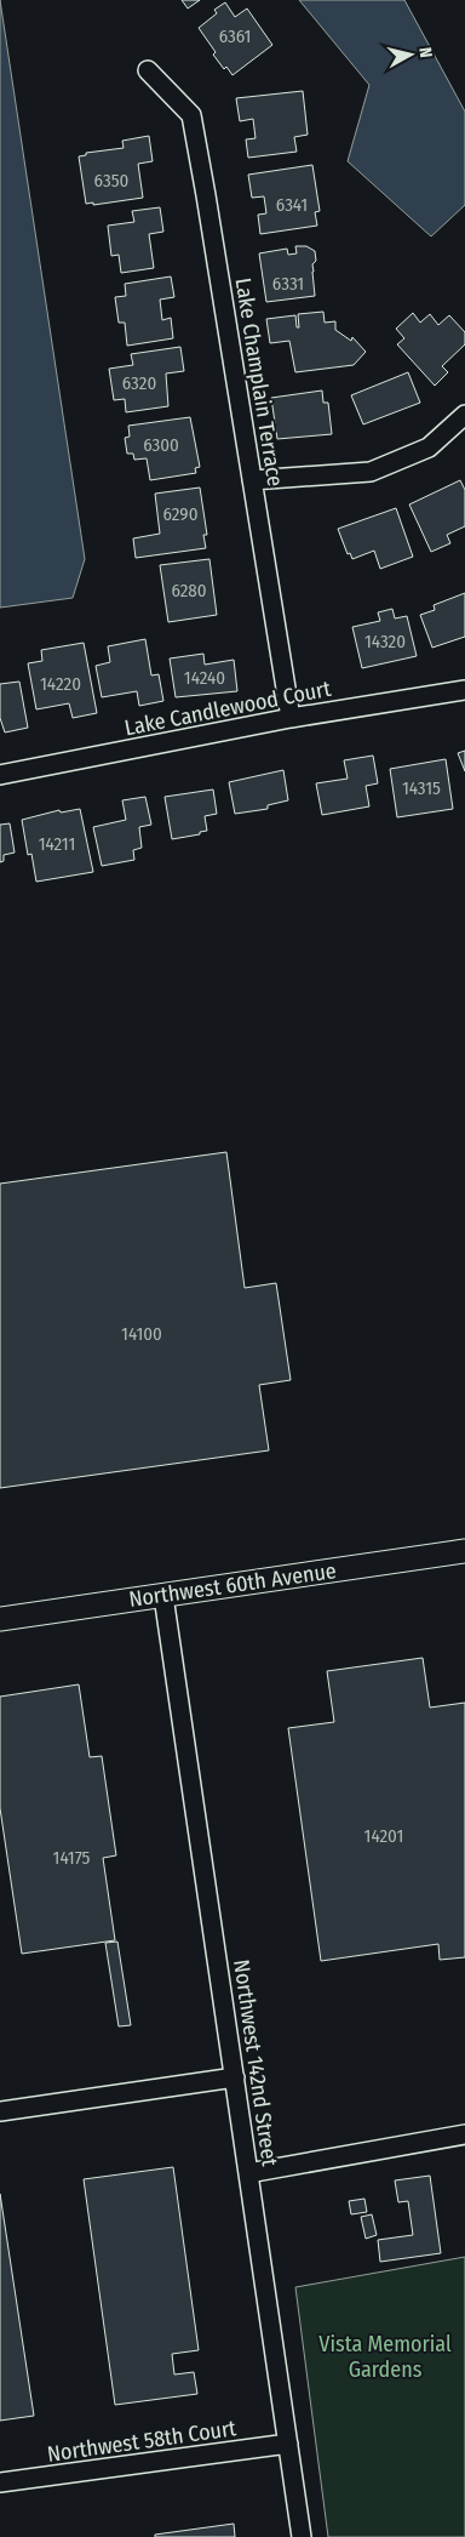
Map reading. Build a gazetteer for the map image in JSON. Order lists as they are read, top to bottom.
{
  "streets": {
    "street": [
      "Lake Champlain Terrace",
      "Lake Candlewood Court",
      "Northwest 60th Avenue",
      "Northwest 142nd Street",
      "Northwest 58th Court"
    ]
  },
  "crossings": [
    ["Lake Champlain Terrace", "Lake Candlewood Court"],
    ["Northwest 60th Avenue", "Northwest 142nd Street"],
    ["Northwest 142nd Street", "Northwest 58th Court"]
  ],
  "parks": ["Vista Memorial Gardens"],
  "house_numbers": [
    "6361",
    "6350",
    "6341",
    "6331",
    "6320",
    "6300",
    "6290",
    "6280",
    "14320",
    "14240",
    "14220",
    "14315",
    "14211",
    "14100",
    "14201",
    "14175"
  ],
  "north": "right"
}
